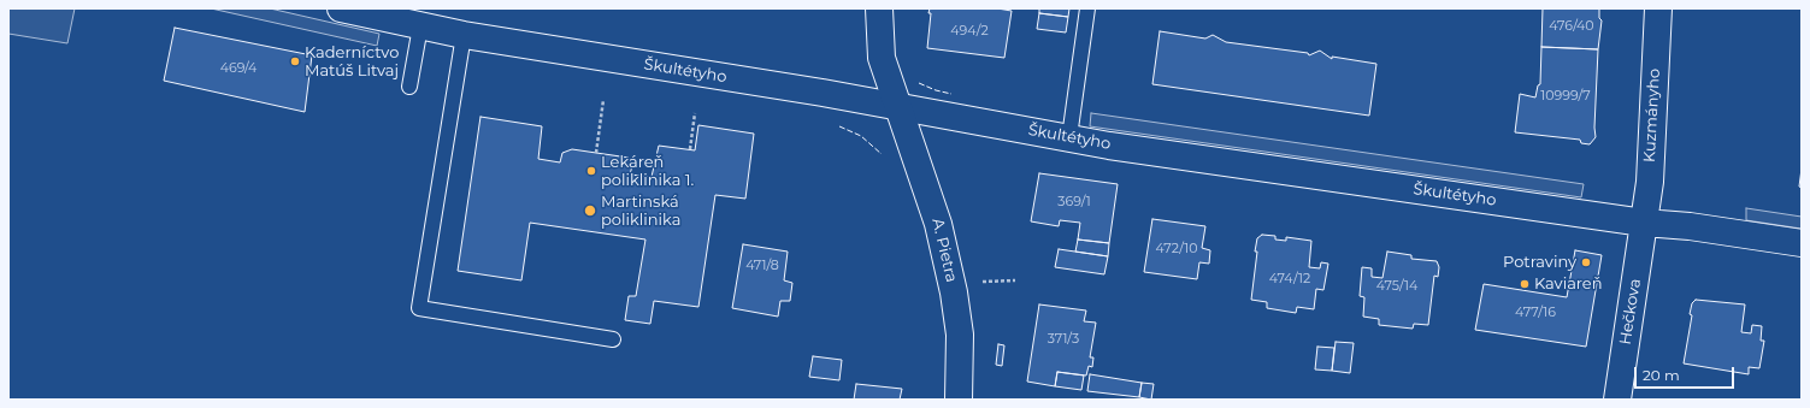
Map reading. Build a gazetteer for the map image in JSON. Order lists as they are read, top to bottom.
{
  "streets": {
    "street": [
      "Škultétyho",
      "Kuzmányho",
      "A. Pietra",
      "Hečkova"
    ]
  },
  "crossings": [
    ["Škultétyho", "Kuzmányho"],
    ["Škultétyho", "A. Pietra"],
    ["Škultétyho", "Hečkova"],
    ["Kuzmányho", "Hečkova"]
  ],
  "places": [
    "Kaderníctvo Matúš Litvaj",
    "Lekáreň poliklinika 1.",
    "Martinská poliklinika",
    "Potraviny",
    "Kaviareň"
  ],
  "house_numbers": [
    "476/40",
    "494/2",
    "469/4",
    "10999/7",
    "369/1",
    "472/10",
    "471/8",
    "474/12",
    "475/14",
    "477/16",
    "371/3"
  ],
  "scale_bar": "20 m"
}
